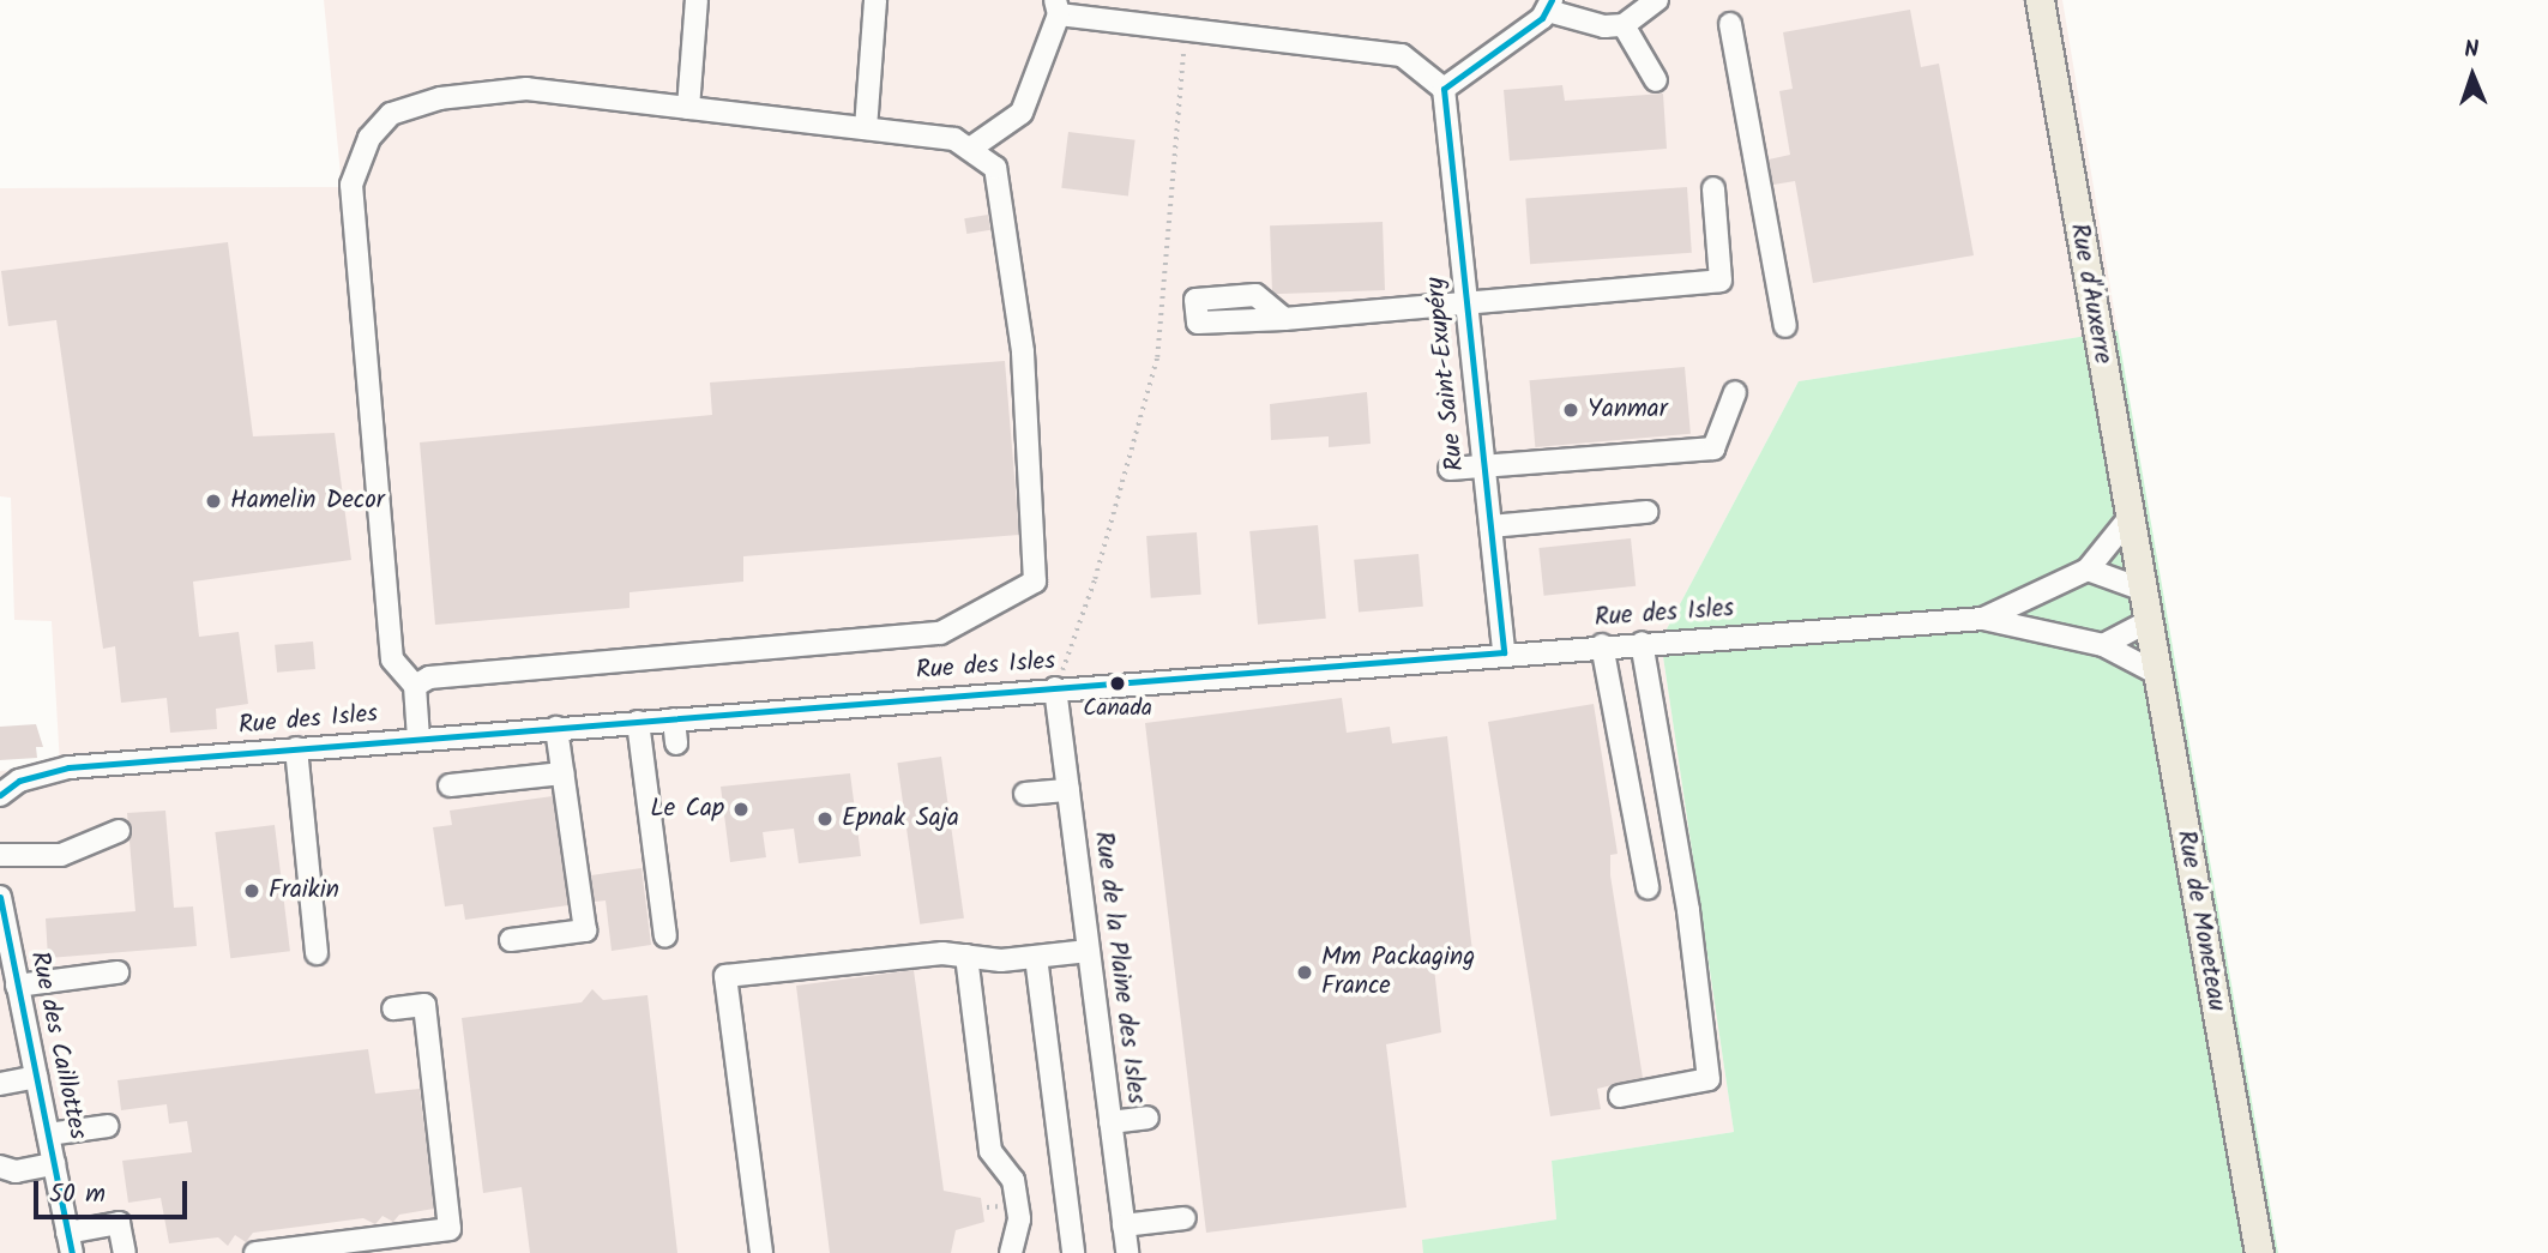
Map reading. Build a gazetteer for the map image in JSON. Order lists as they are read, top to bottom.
{
  "streets": {
    "main road": ["Rue d'Auxerre", "Rue de Moneteau"],
    "street": [
      "Rue Saint-Exupéry",
      "Rue des Isles",
      "Rue de la Plaine des Isles",
      "Rue des Caillottes"
    ]
  },
  "crossings": [
    ["Rue d'Auxerre", "Rue des Isles"],
    ["Rue d'Auxerre", "Rue de Moneteau"],
    ["Rue Saint-Exupéry", "Rue des Isles"],
    ["Rue des Isles", "Rue de Moneteau"],
    ["Rue des Isles", "Rue de la Plaine des Isles"]
  ],
  "places": [
    "Yanmar",
    "Hamelin Decor",
    "Canada",
    "Le Cap",
    "Epnak Saja",
    "Fraikin",
    "Mm Packaging France"
  ],
  "scale_bar": "50 m",
  "north": "top"
}
